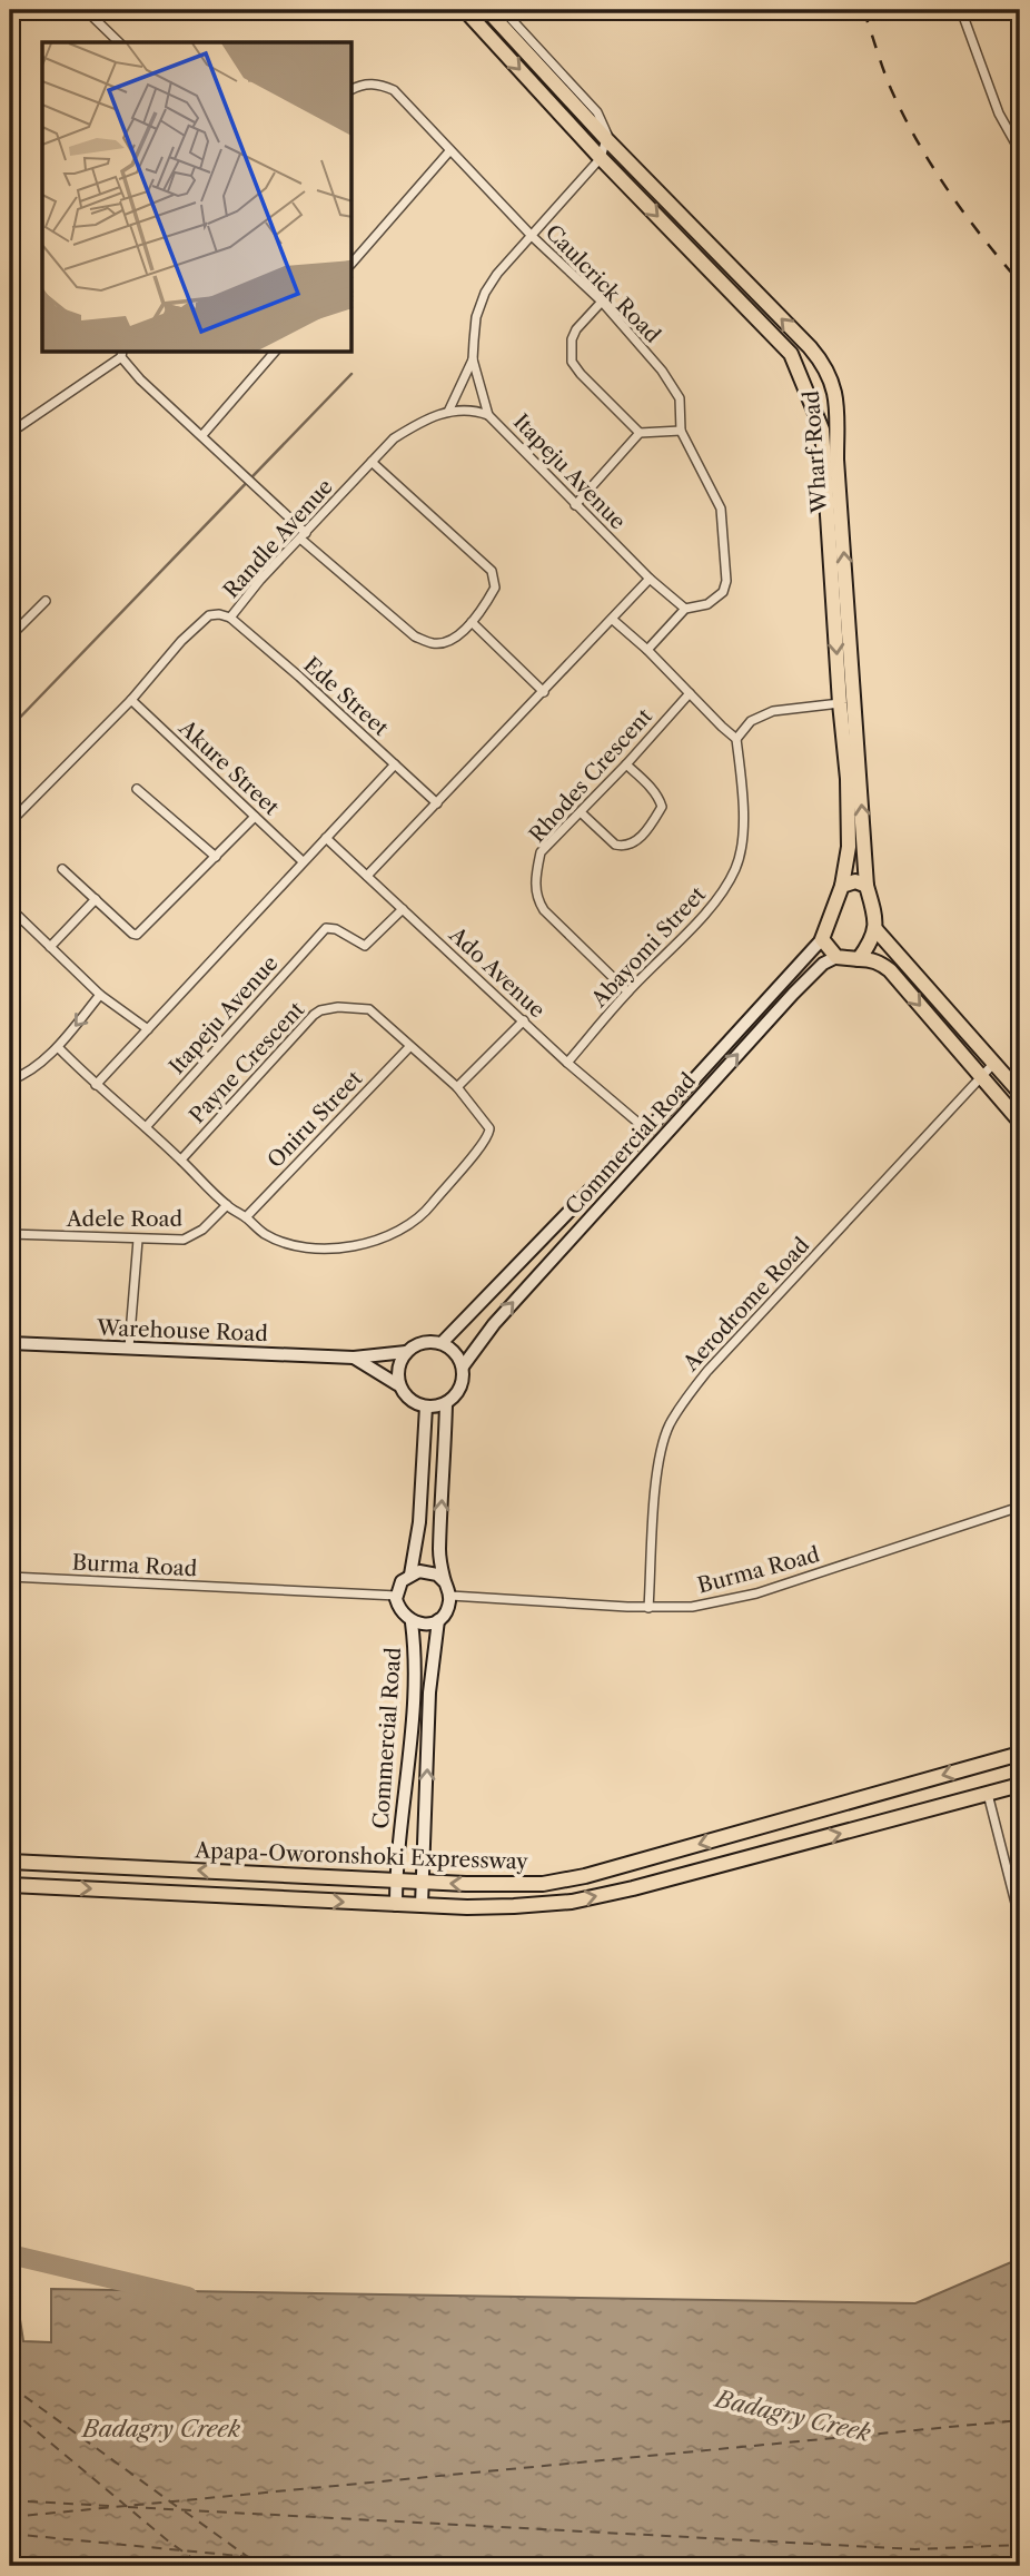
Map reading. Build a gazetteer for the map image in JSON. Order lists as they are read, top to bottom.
{
  "streets": {
    "main road": [
      "Wharf Road",
      "Commercial Road",
      "Warehouse Road",
      "Apapa-Oworonshoki Expressway"
    ],
    "street": [
      "Caulcrick Road",
      "Itapeju Avenue",
      "Randle Avenue",
      "Ede Street",
      "Akure Street",
      "Rhodes Crescent",
      "Abayomi Street",
      "Ado Avenue",
      "Payne Crescent",
      "Oniru Street",
      "Adele Road",
      "Aerodrome Road",
      "Burma Road"
    ]
  },
  "crossings": [
    ["Caulcrick Road", "Itapeju Avenue"],
    ["Wharf Road", "Itapeju Avenue"],
    ["Wharf Road", "Commercial Road"],
    ["Itapeju Avenue", "Ado Avenue"],
    ["Randle Avenue", "Ede Street"],
    ["Randle Avenue", "Akure Street"],
    ["Rhodes Crescent", "Abayomi Street"],
    ["Abayomi Street", "Ado Avenue"],
    ["Ado Avenue", "Commercial Road"],
    ["Payne Crescent", "Oniru Street"],
    ["Commercial Road", "Warehouse Road"],
    ["Commercial Road", "Burma Road"],
    ["Commercial Road", "Apapa-Oworonshoki Expressway"],
    ["Aerodrome Road", "Burma Road"]
  ],
  "water": ["Badagry Creek"]
}
